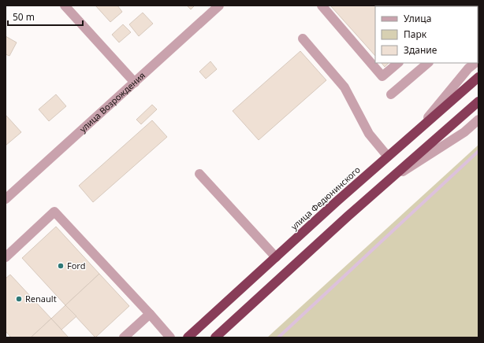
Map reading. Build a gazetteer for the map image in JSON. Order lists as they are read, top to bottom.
{
  "streets": {
    "highway": ["улица Федюнинского"],
    "street": ["улица Возрождения"]
  },
  "places": ["Ford", "Renault"],
  "legend": ["Улица", "Парк", "Здание"],
  "scale_bar": "50 m"
}
